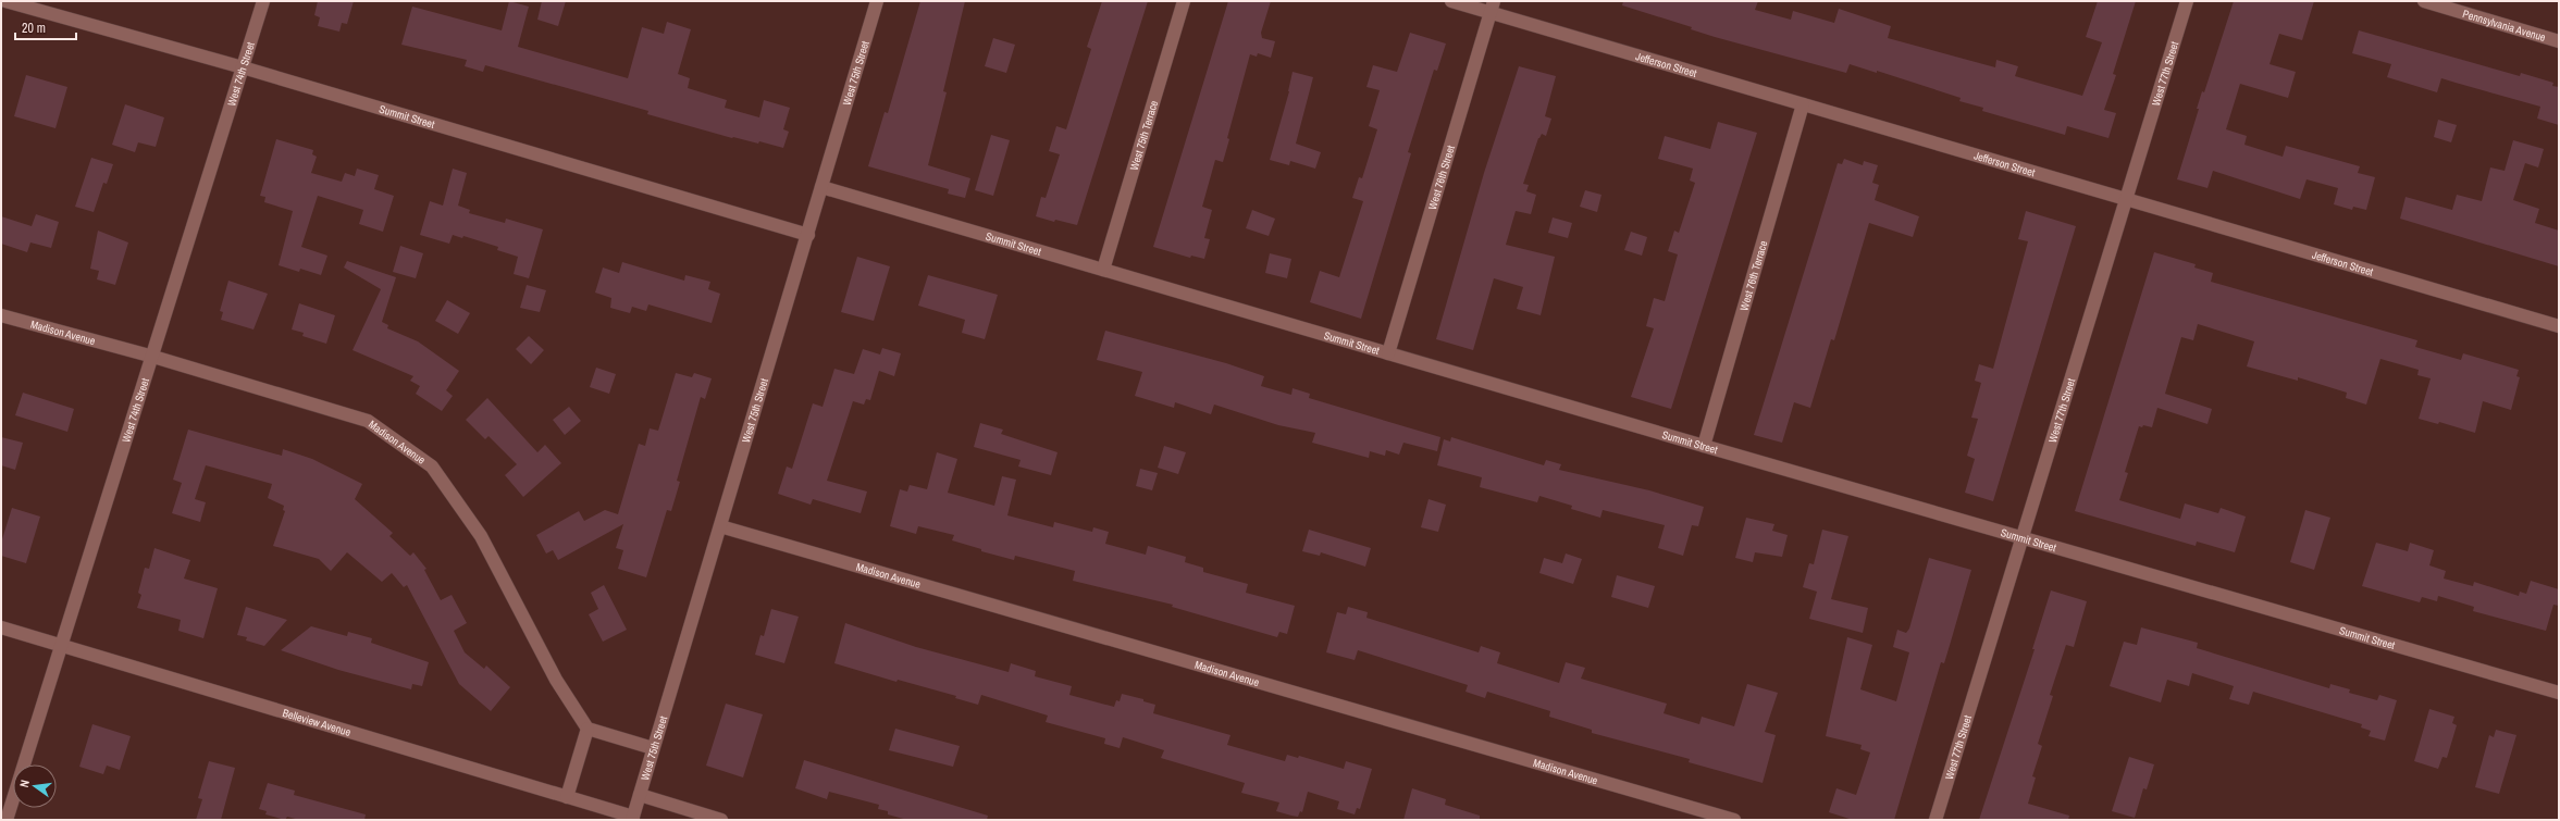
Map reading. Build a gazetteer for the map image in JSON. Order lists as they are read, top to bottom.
{
  "streets": {
    "street": [
      "Pennsylvania Avenue",
      "Jefferson Street",
      "West 75th Street",
      "West 74th Street",
      "West 77th Street",
      "Summit Street",
      "West 75th Terrace",
      "West 76th Street",
      "West 76th Terrace",
      "Madison Avenue",
      "Belleview Avenue"
    ]
  },
  "crossings": [
    ["Jefferson Street", "West 77th Street"],
    ["Jefferson Street", "West 76th Street"],
    ["Jefferson Street", "West 76th Terrace"],
    ["West 75th Street", "Summit Street"],
    ["West 75th Street", "Madison Avenue"],
    ["West 75th Street", "Belleview Avenue"],
    ["West 74th Street", "Summit Street"],
    ["West 74th Street", "Madison Avenue"],
    ["West 74th Street", "Belleview Avenue"],
    ["West 77th Street", "Summit Street"],
    ["Summit Street", "West 75th Terrace"],
    ["Summit Street", "West 76th Street"],
    ["Summit Street", "West 76th Terrace"]
  ],
  "scale_bar": "20 m",
  "north": "left"
}
